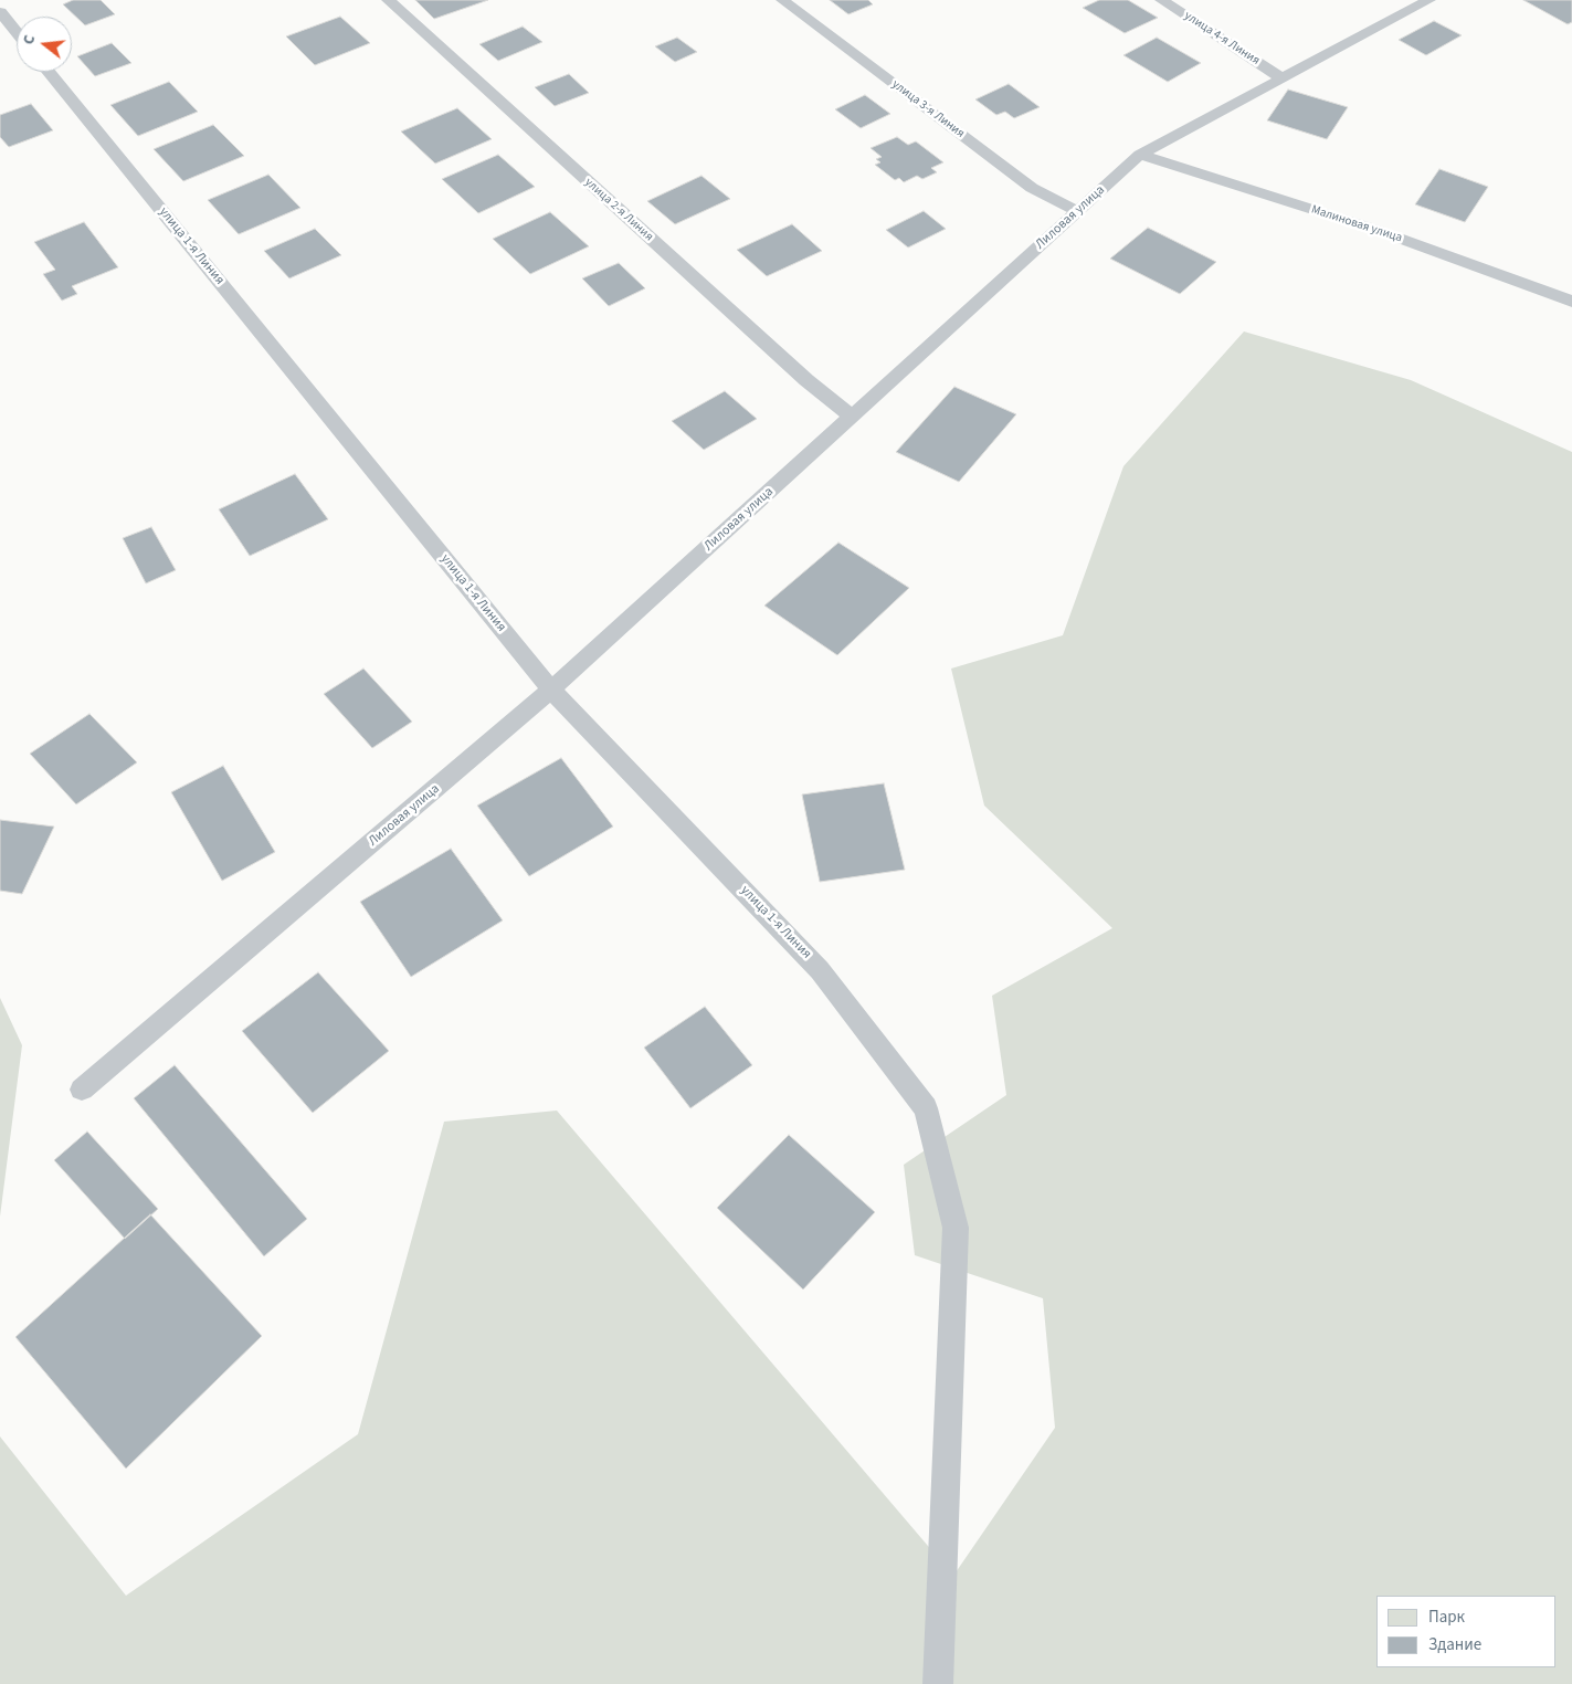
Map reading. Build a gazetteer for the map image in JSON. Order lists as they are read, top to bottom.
{
  "streets": {
    "lane": [
      "улица 4-я Линия",
      "улица 3-я Линия",
      "улица 2-я Линия",
      "Лиловая улица",
      "Малиновая улица",
      "улица 1-я Линия"
    ]
  },
  "crossings": [
    ["улица 4-я Линия", "Лиловая улица"],
    ["улица 3-я Линия", "Лиловая улица"],
    ["улица 2-я Линия", "Лиловая улица"],
    ["Лиловая улица", "Малиновая улица"],
    ["Лиловая улица", "улица 1-я Линия"]
  ],
  "legend": ["Парк", "Здание"],
  "north": "left"
}
